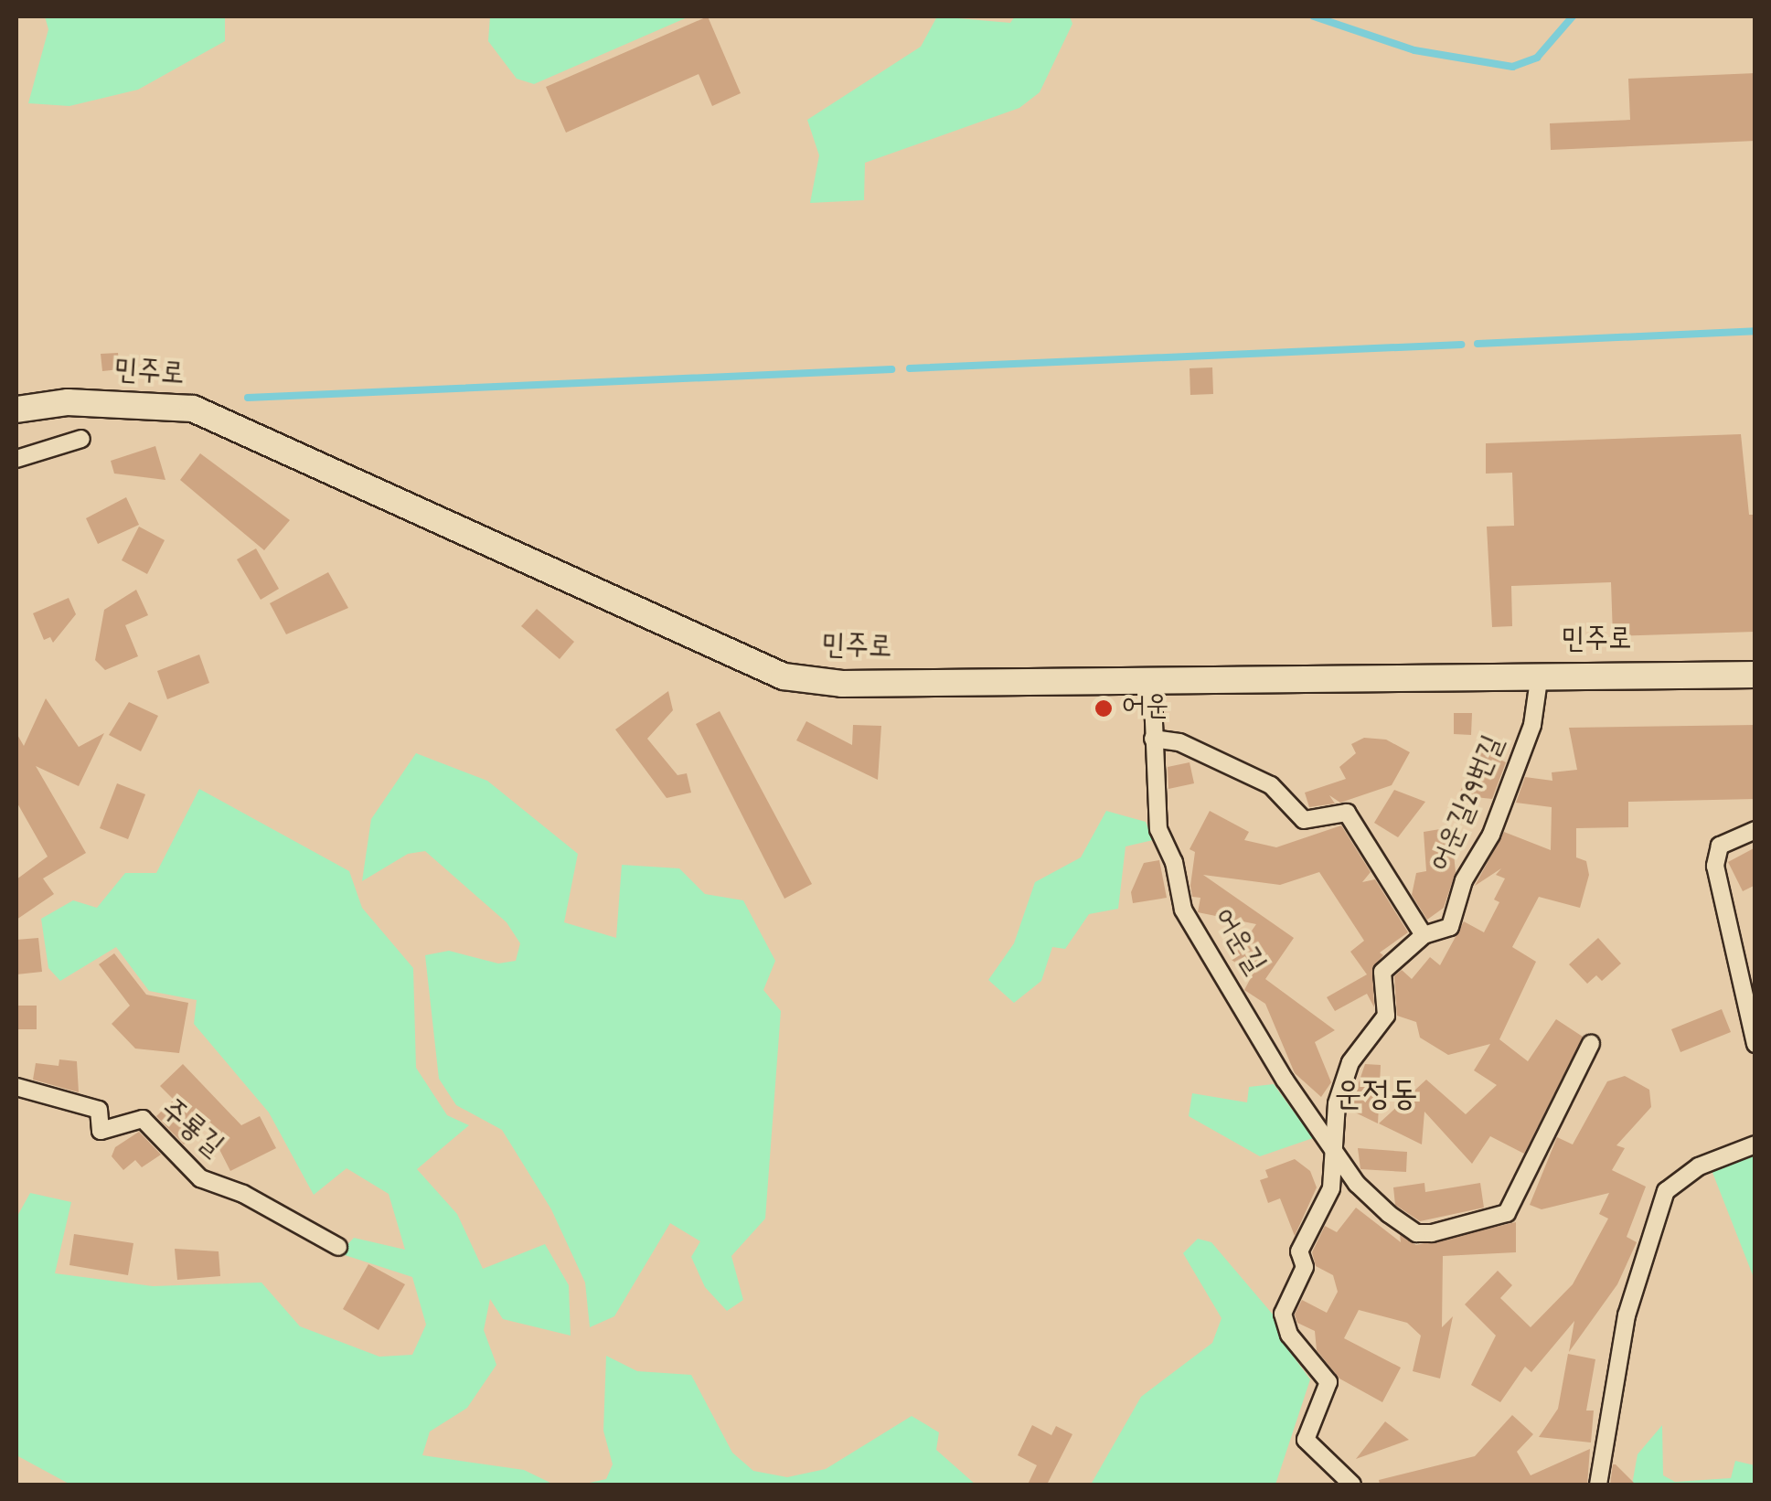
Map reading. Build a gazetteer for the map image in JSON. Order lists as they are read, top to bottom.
{
  "streets": {
    "main road": ["민주로"],
    "street": ["어운길29번길", "어운길", "주룡길"]
  },
  "crossings": [
    ["민주로", "어운길29번길"],
    ["민주로", "어운길"],
    ["어운길29번길", "어운길"]
  ],
  "districts": ["운정동"],
  "places": ["어운"]
}
